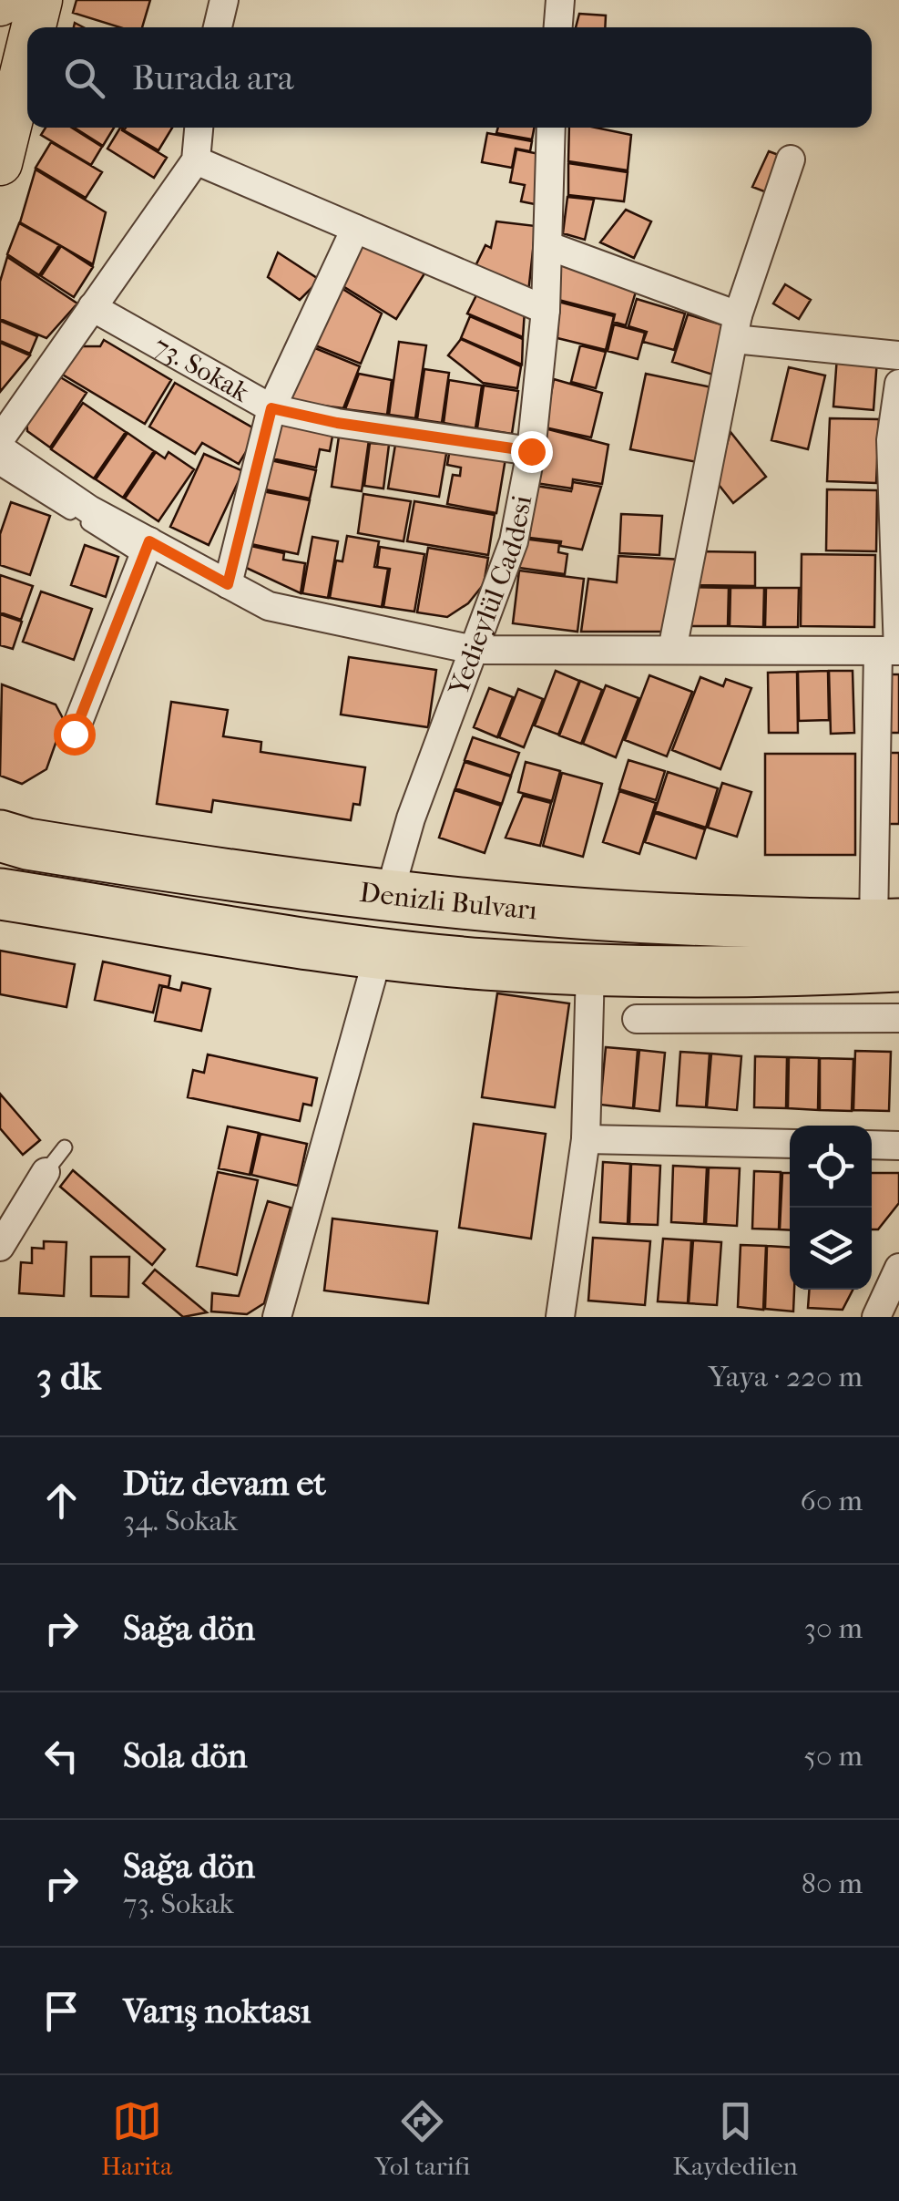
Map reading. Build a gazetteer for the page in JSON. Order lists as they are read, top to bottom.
{
  "streets": {
    "highway": ["Denizli Bulvarı"],
    "street": ["73. Sokak", "Yedieylül Caddesi"]
  },
  "crossings": [
    ["73. Sokak", "Yedieylül Caddesi"],
    ["Yedieylül Caddesi", "Denizli Bulvarı"]
  ],
  "page": {
    "search": "Burada ara",
    "heading": ["3 dk", "Yaya · 220 m"],
    "list": [
      ["Düz devam et", "34. Sokak", "60 m"],
      ["Sağa dön", "30 m"],
      ["Sola dön", "50 m"],
      ["Sağa dön", "73. Sokak", "80 m"],
      "Varış noktası"
    ],
    "nav": ["Harita", "Yol tarifi", "Kaydedilen"]
  }
}
